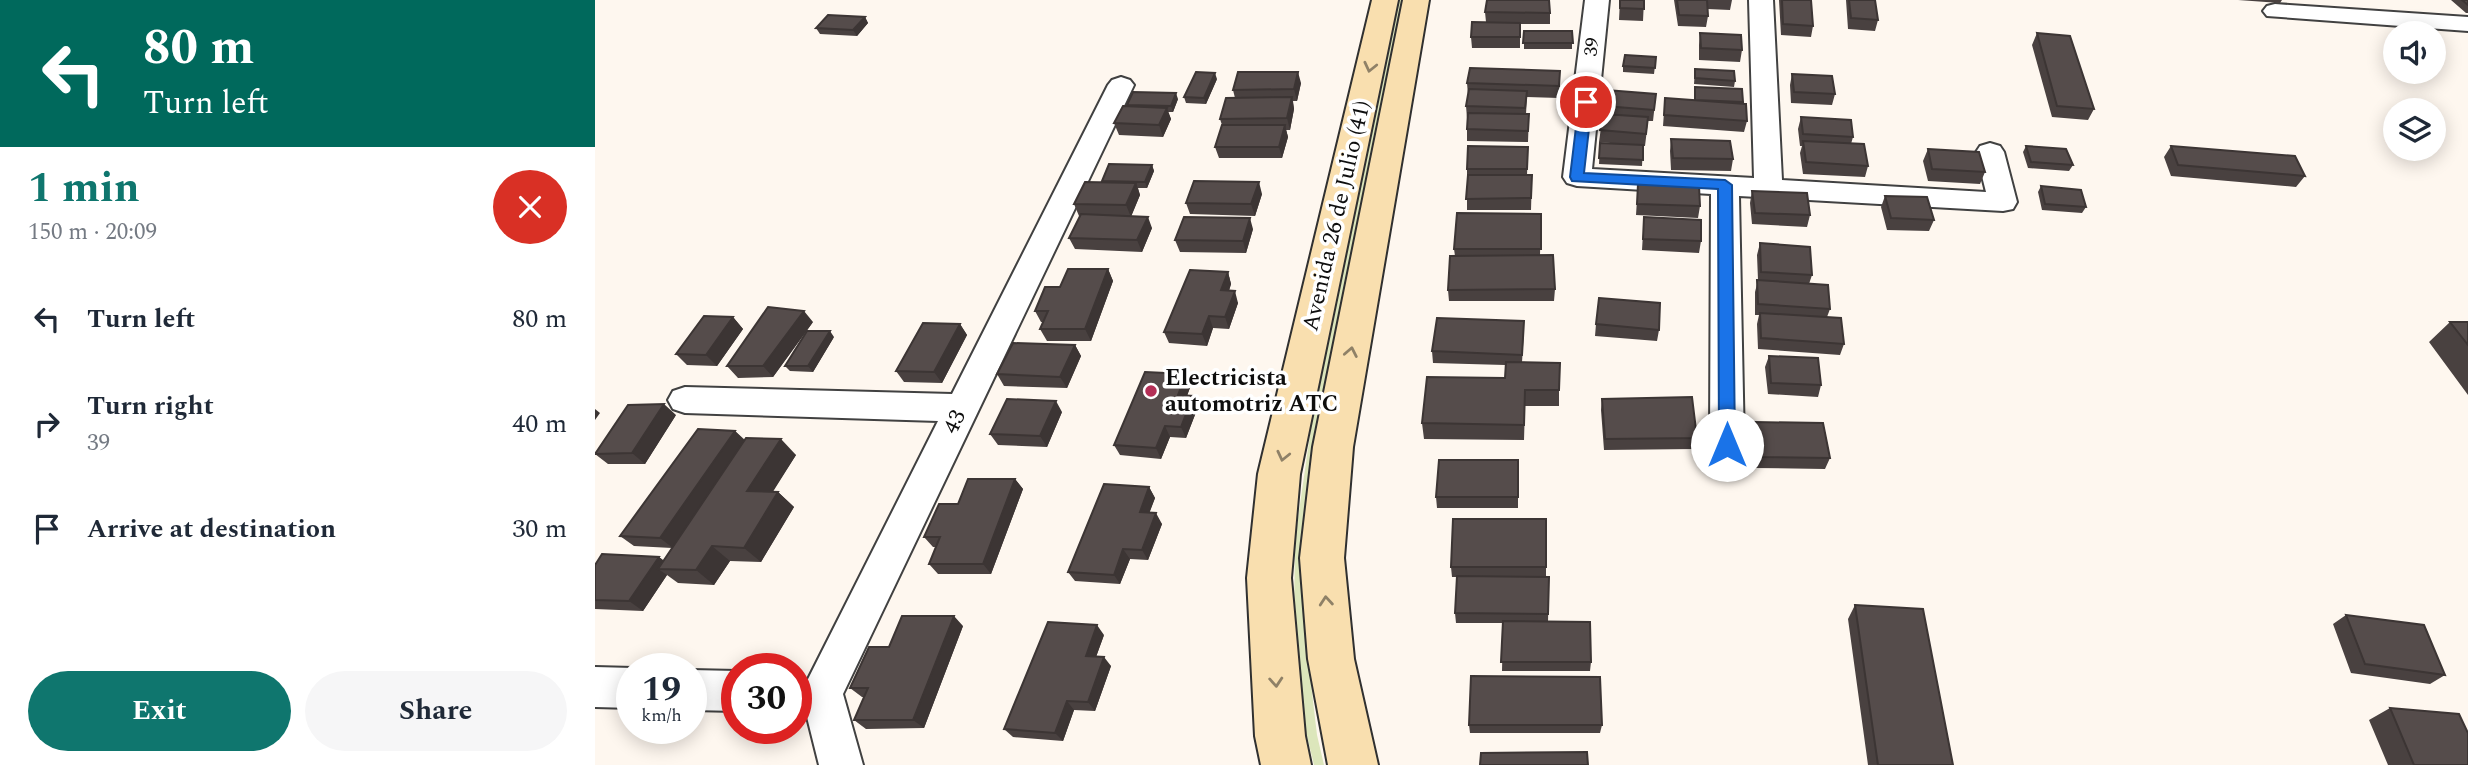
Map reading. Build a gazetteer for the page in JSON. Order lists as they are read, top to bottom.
{
  "streets": {
    "main road": ["Avenida 26 de Julio (41)"],
    "street": ["39", "43"]
  },
  "places": ["Electricista automotriz ATC"],
  "page": {
    "turn": ["80 m", "Turn left"],
    "heading": ["1 min", "150 m · 20:09"],
    "list": [
      {
        "name": "Turn left",
        "value": "80 m"
      },
      {
        "name": "Turn right",
        "note": "39",
        "value": "40 m"
      },
      {
        "name": "Arrive at destination",
        "value": "30 m"
      }
    ],
    "speed": "19 km/h",
    "limit": "30",
    "buttons": ["Exit", "Share"]
  }
}
